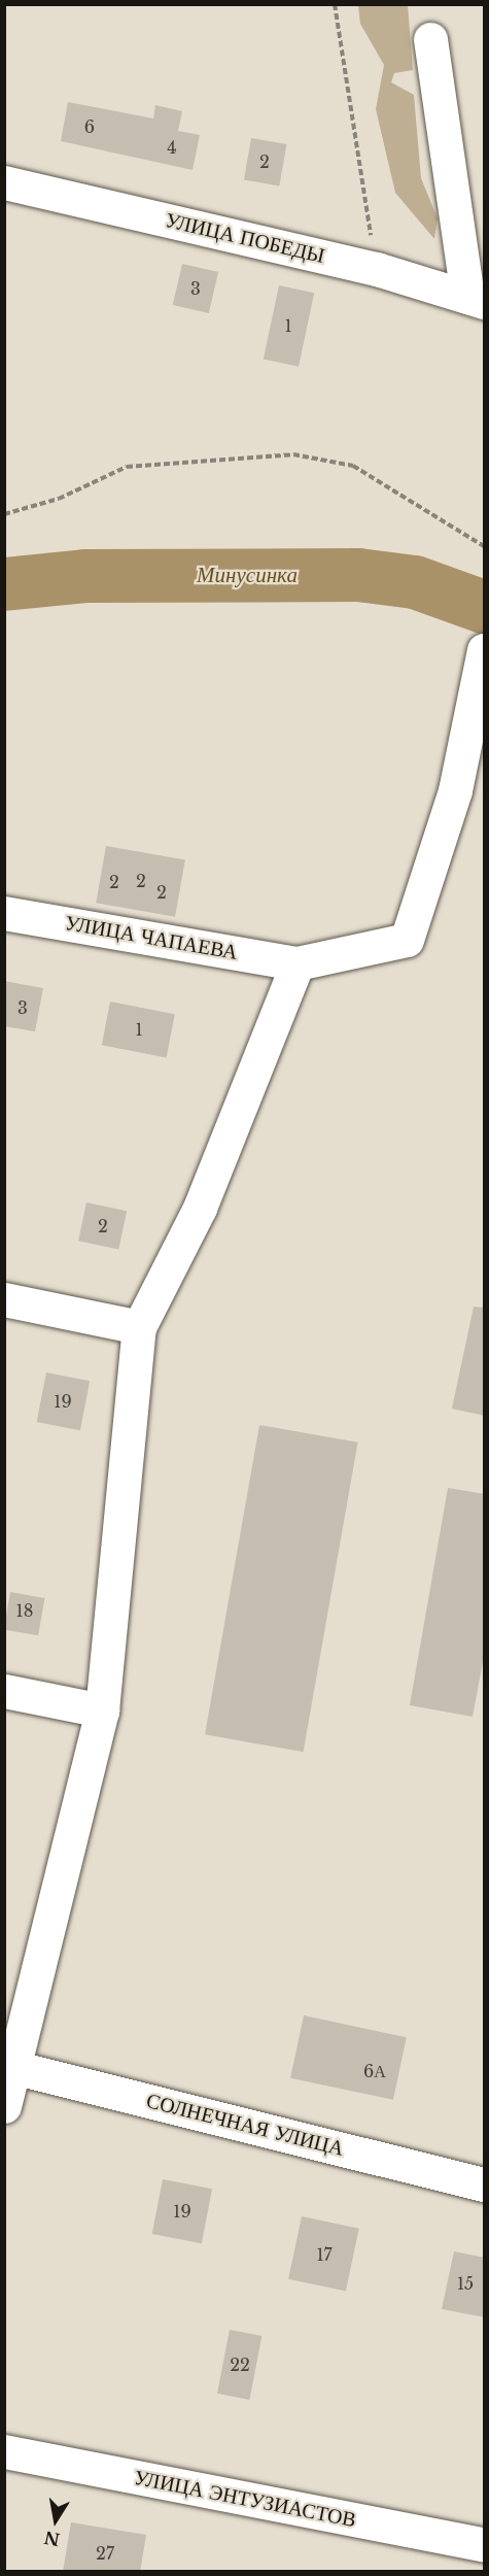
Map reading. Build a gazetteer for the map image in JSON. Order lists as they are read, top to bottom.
{
  "streets": {
    "street": [
      "УЛИЦА ПОБЕДЫ",
      "УЛИЦА ЧАПАЕВА",
      "СОЛНЕЧНАЯ УЛИЦА",
      "УЛИЦА ЭНТУЗИАСТОВ"
    ]
  },
  "water": ["Минусинка"],
  "house_numbers": [
    "6",
    "4",
    "2",
    "3",
    "1",
    "2",
    "2",
    "2",
    "3",
    "1",
    "2",
    "19",
    "18",
    "6А",
    "19",
    "17",
    "15",
    "22",
    "27"
  ],
  "north": "bottom"
}
